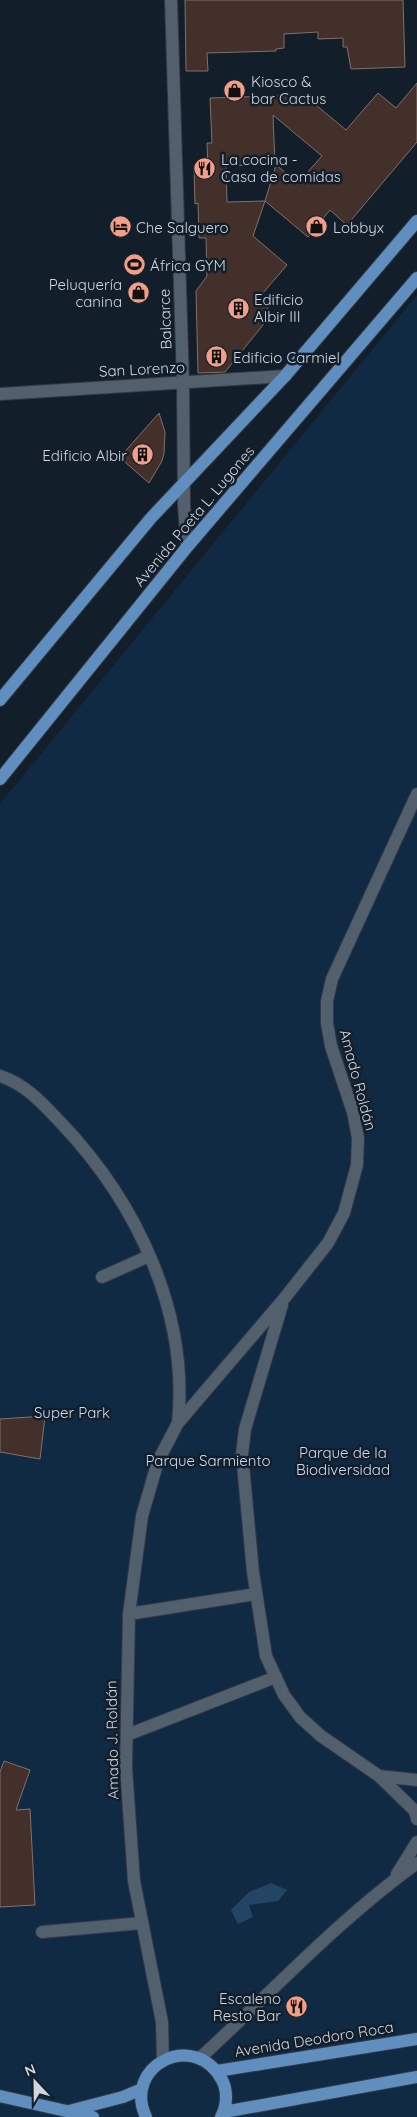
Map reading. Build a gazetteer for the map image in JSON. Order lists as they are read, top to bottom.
{
  "streets": {
    "main road": ["Avenida Poeta L. Lugones", "Avenida Deodoro Roca"],
    "street": [
      "Balcarce",
      "San Lorenzo",
      "Amado Roldán",
      "Amado J. Roldán"
    ]
  },
  "crossings": [
    ["Balcarce", "San Lorenzo"],
    ["Balcarce", "Avenida Poeta L. Lugones"],
    ["San Lorenzo", "Avenida Poeta L. Lugones"],
    ["Amado Roldán", "Amado J. Roldán"]
  ],
  "parks": ["Super Park", "Parque de la Biodiversidad", "Parque Sarmiento"],
  "places": {
    "shop": ["Kiosco & bar Cactus", "Lobbyx", "Peluquería canina"],
    "restaurant": ["La cocina - Casa de comidas", "Escaleno Resto Bar"],
    "hotel": ["Che Salguero"],
    "sports": ["África GYM"],
    "building": ["Edificio Albir III", "Edificio Carmiel", "Edificio Albir"]
  },
  "north": "top"
}
